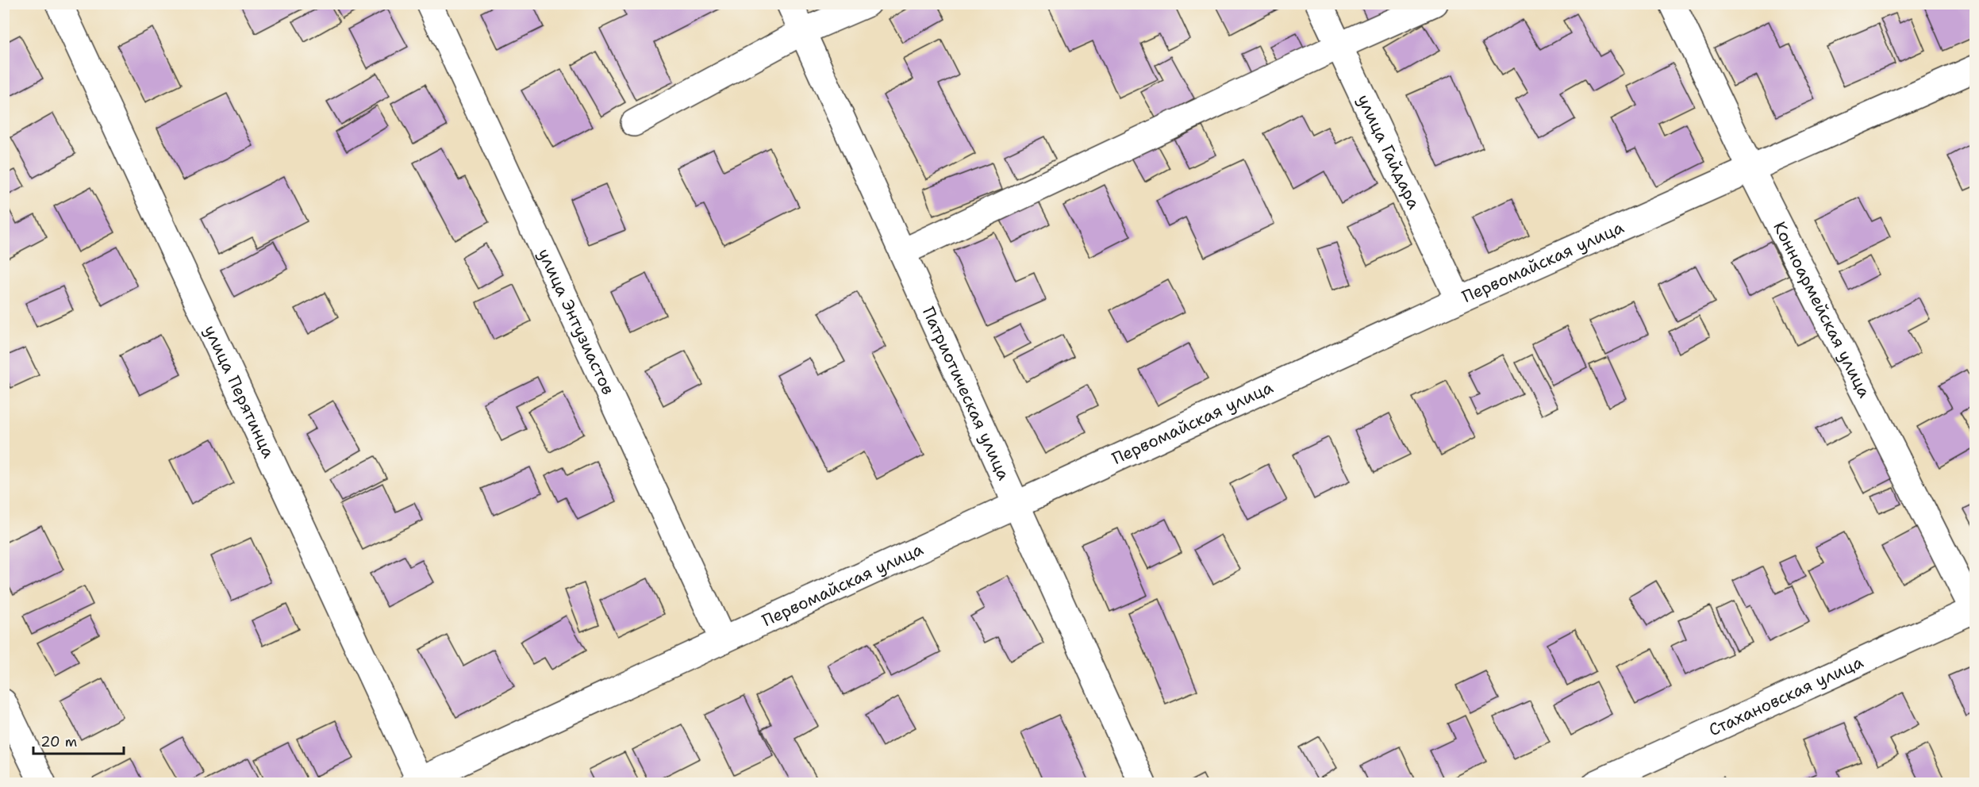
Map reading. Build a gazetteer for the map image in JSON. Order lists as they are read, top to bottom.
{
  "streets": {
    "street": [
      "улица Гайдара",
      "Первомайская улица",
      "Конноармейская улица",
      "улица Энтузиастов",
      "улица Перятинца",
      "Патриотическая улица",
      "Стахановская улица"
    ]
  },
  "crossings": [
    ["улица Гайдара", "Первомайская улица"],
    ["Первомайская улица", "Конноармейская улица"],
    ["Первомайская улица", "улица Энтузиастов"],
    ["Первомайская улица", "улица Перятинца"],
    ["Первомайская улица", "Патриотическая улица"],
    ["Конноармейская улица", "Стахановская улица"]
  ],
  "scale_bar": "20 m"
}
